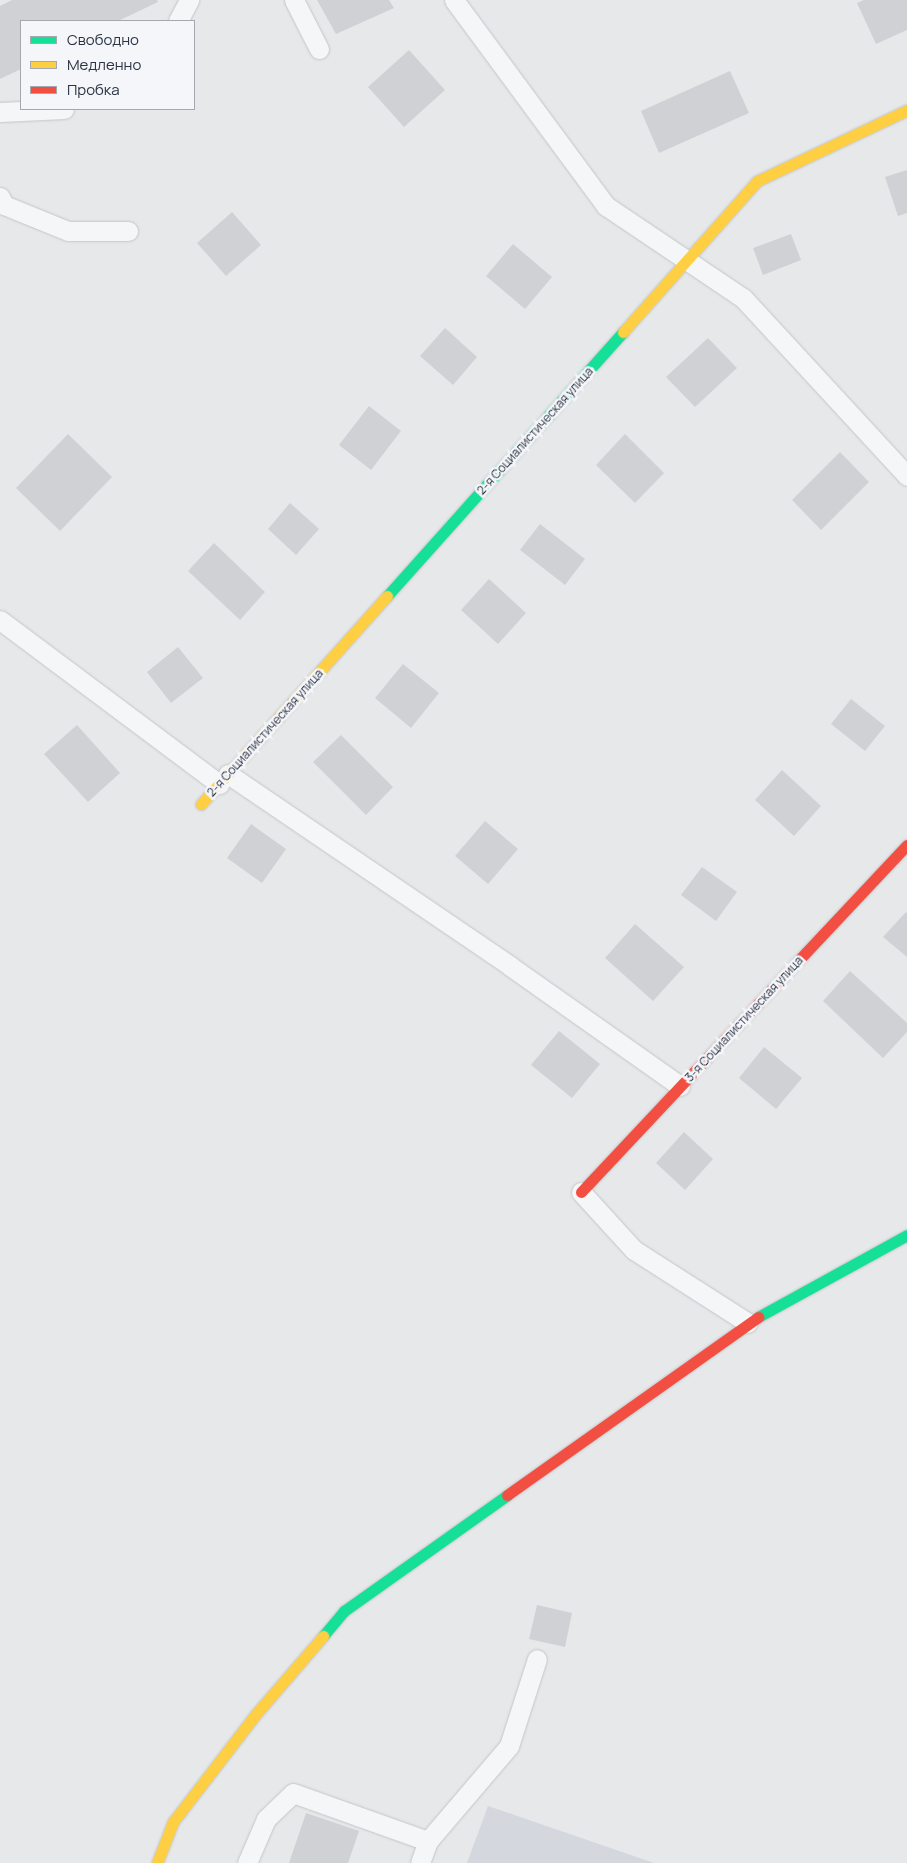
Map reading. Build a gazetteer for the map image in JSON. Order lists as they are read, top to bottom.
{
  "streets": {
    "street": ["2-я Социалистическая улица", "3-я Социалистическая улица"]
  },
  "legend": ["Свободно", "Медленно", "Пробка"]
}
